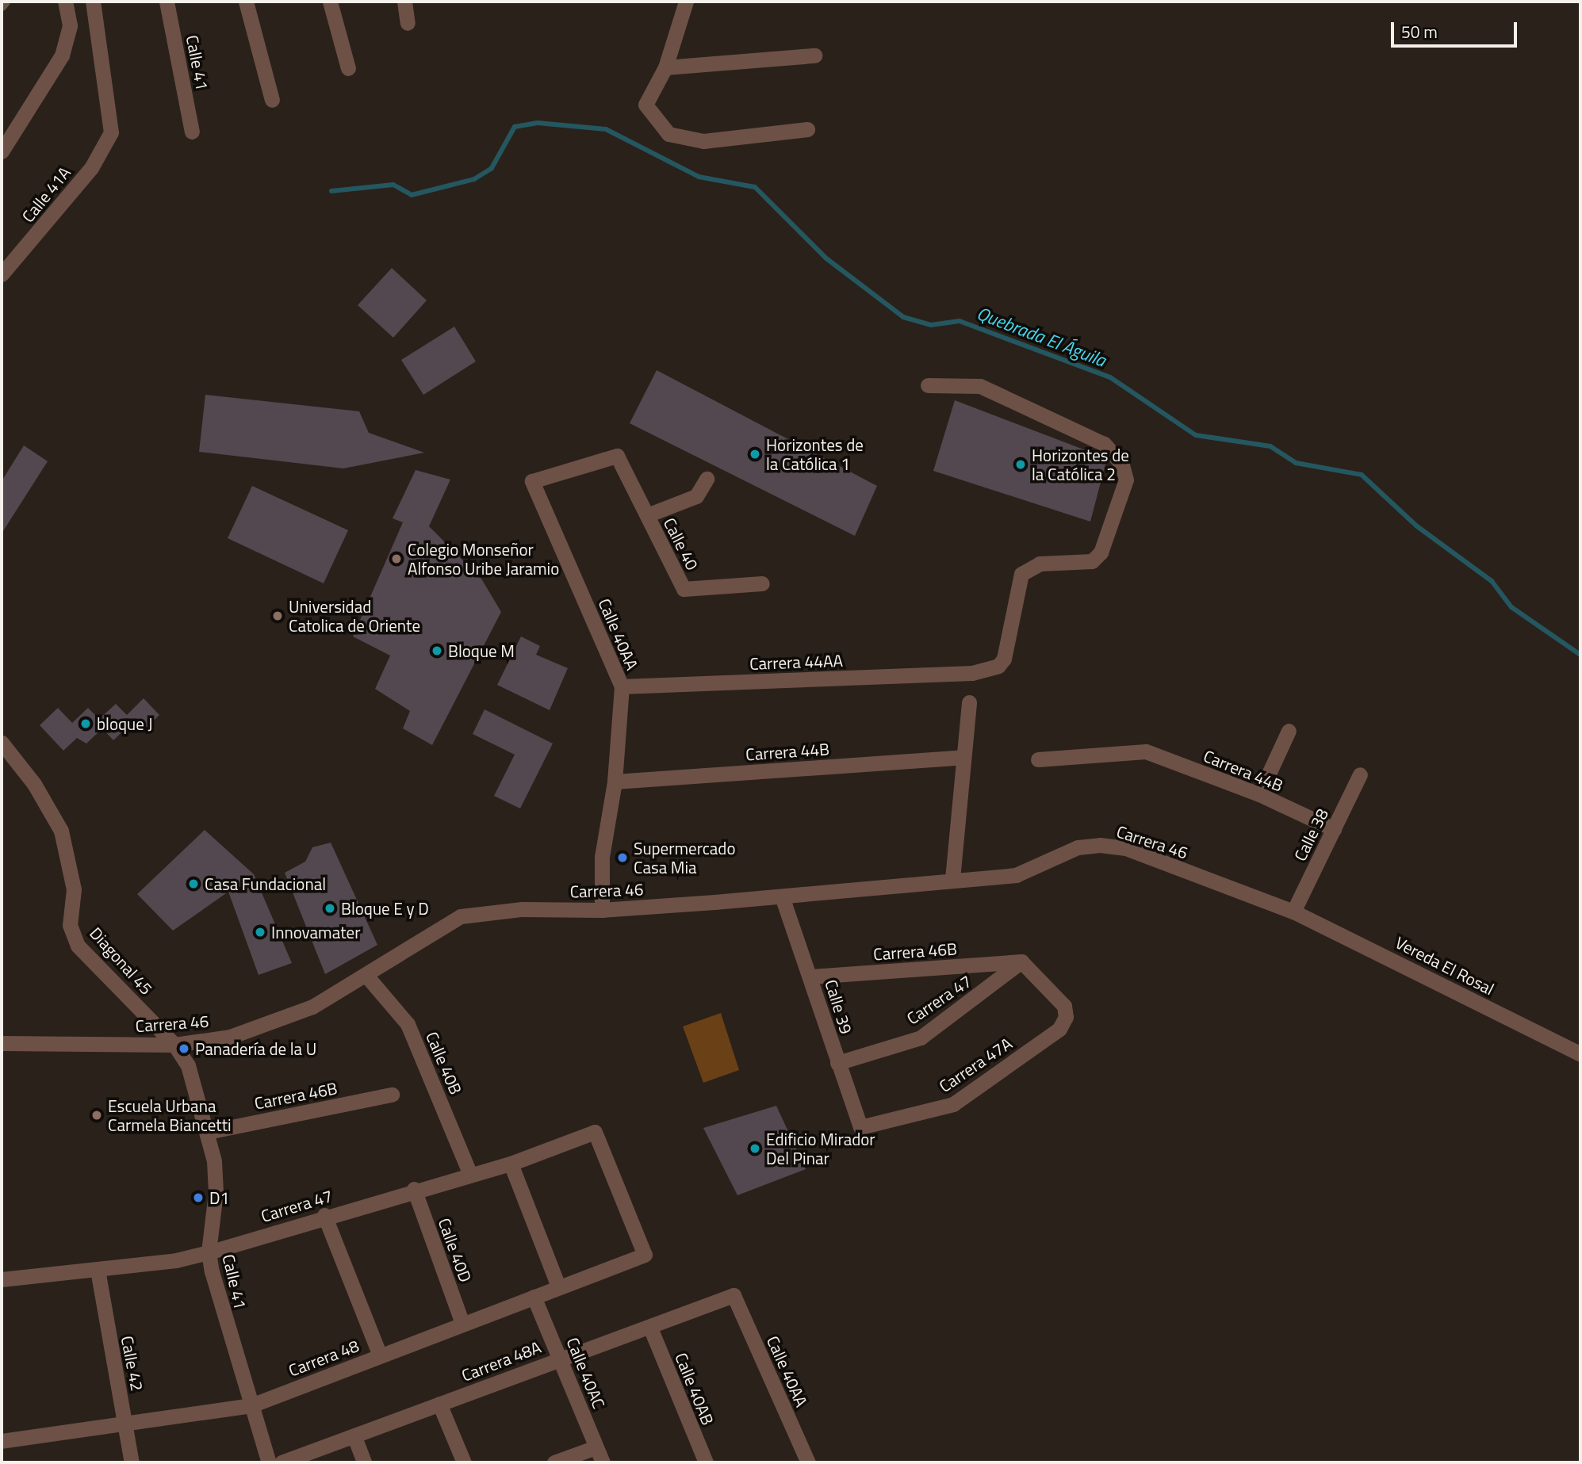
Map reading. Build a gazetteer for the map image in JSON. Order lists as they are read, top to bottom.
{
  "streets": {
    "street": [
      "Calle 41",
      "Calle 41A",
      "Calle 40",
      "Calle 40AA",
      "Carrera 44AA",
      "Carrera 44B",
      "Calle 38",
      "Carrera 46",
      "Carrera 46B",
      "Diagonal 45",
      "Vereda El Rosal",
      "Carrera 47",
      "Calle 39",
      "Calle 40B",
      "Carrera 47A",
      "Calle 40D",
      "Carrera 48",
      "Carrera 48A",
      "Calle 42",
      "Calle 40AC",
      "Calle 40AB"
    ]
  },
  "crossings": [
    ["Calle 41", "Carrera 46"],
    ["Calle 41", "Carrera 46B"],
    ["Calle 41", "Diagonal 45"],
    ["Calle 41", "Carrera 47"],
    ["Calle 41", "Carrera 48"],
    ["Calle 40", "Calle 40AA"],
    ["Calle 40AA", "Carrera 44AA"],
    ["Calle 40AA", "Carrera 44B"],
    ["Calle 40AA", "Carrera 46"],
    ["Calle 40AA", "Carrera 48A"],
    ["Carrera 44B", "Calle 38"],
    ["Calle 38", "Carrera 46"],
    ["Calle 38", "Vereda El Rosal"],
    ["Carrera 46", "Diagonal 45"],
    ["Carrera 46", "Vereda El Rosal"],
    ["Carrera 46", "Calle 39"],
    ["Carrera 46", "Calle 40B"],
    ["Carrera 46B", "Carrera 47"],
    ["Carrera 46B", "Calle 39"],
    ["Carrera 46B", "Carrera 47A"],
    ["Carrera 47", "Calle 39"],
    ["Carrera 47", "Calle 40B"],
    ["Carrera 47", "Carrera 47A"],
    ["Carrera 47", "Calle 40D"],
    ["Carrera 47", "Carrera 48"],
    ["Carrera 47", "Calle 42"],
    ["Calle 39", "Carrera 47A"],
    ["Calle 40D", "Carrera 48"],
    ["Carrera 48", "Calle 42"],
    ["Carrera 48", "Calle 40AC"],
    ["Carrera 48A", "Calle 40AC"],
    ["Carrera 48A", "Calle 40AB"]
  ],
  "water": ["Quebrada El Águila"],
  "places": [
    "Horizontes de la Católica 1",
    "Horizontes de la Católica 2",
    "Colegio Monseñor Alfonso Uribe Jaramio",
    "Universidad Catolica de Oriente",
    "Bloque M",
    "bloque J",
    "Supermercado Casa Mia",
    "Casa Fundacional",
    "Bloque E y D",
    "Innovamater",
    "Panadería de la U",
    "Escuela Urbana Carmela Biancetti",
    "Edificio Mirador Del Pinar",
    "D1"
  ],
  "scale_bar": "50 m"
}
